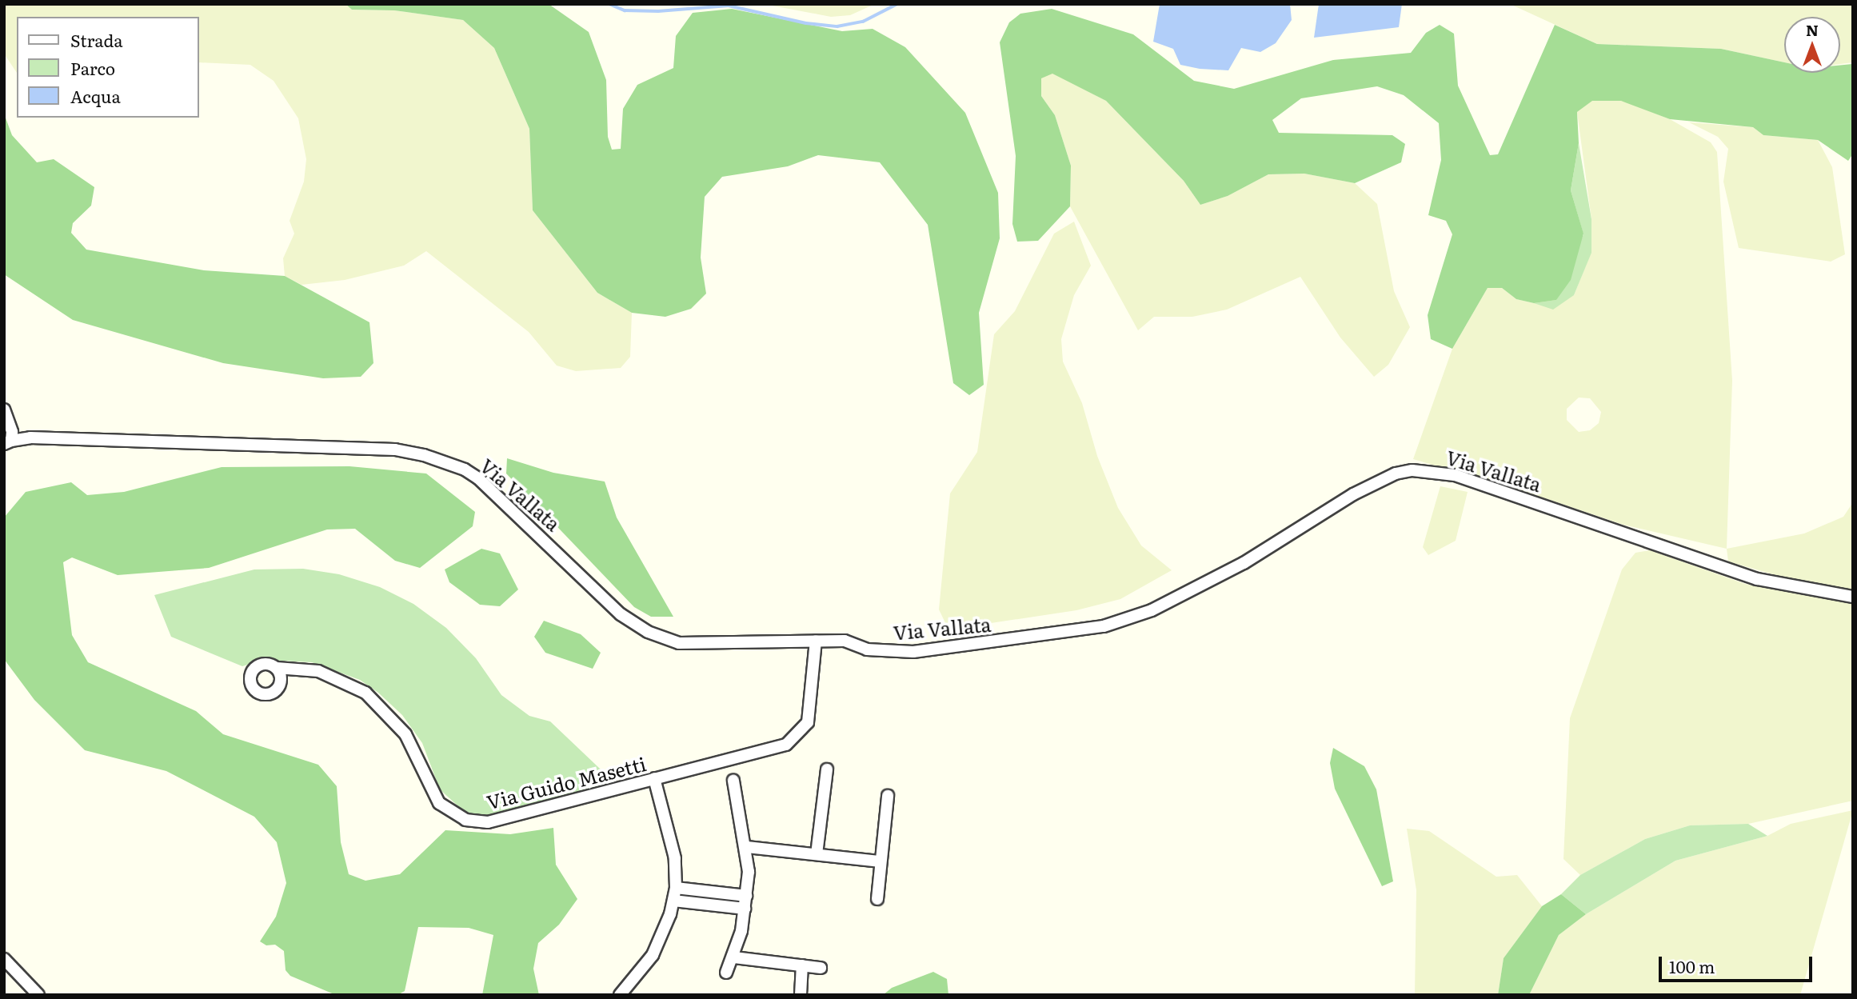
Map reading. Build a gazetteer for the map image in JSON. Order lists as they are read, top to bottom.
{
  "streets": {
    "street": ["Via Vallata", "Via Guido Masetti"]
  },
  "crossings": [
    ["Via Vallata", "Via Guido Masetti"]
  ],
  "legend": ["Strada", "Parco", "Acqua"],
  "scale_bar": "100 m",
  "north": "top"
}
